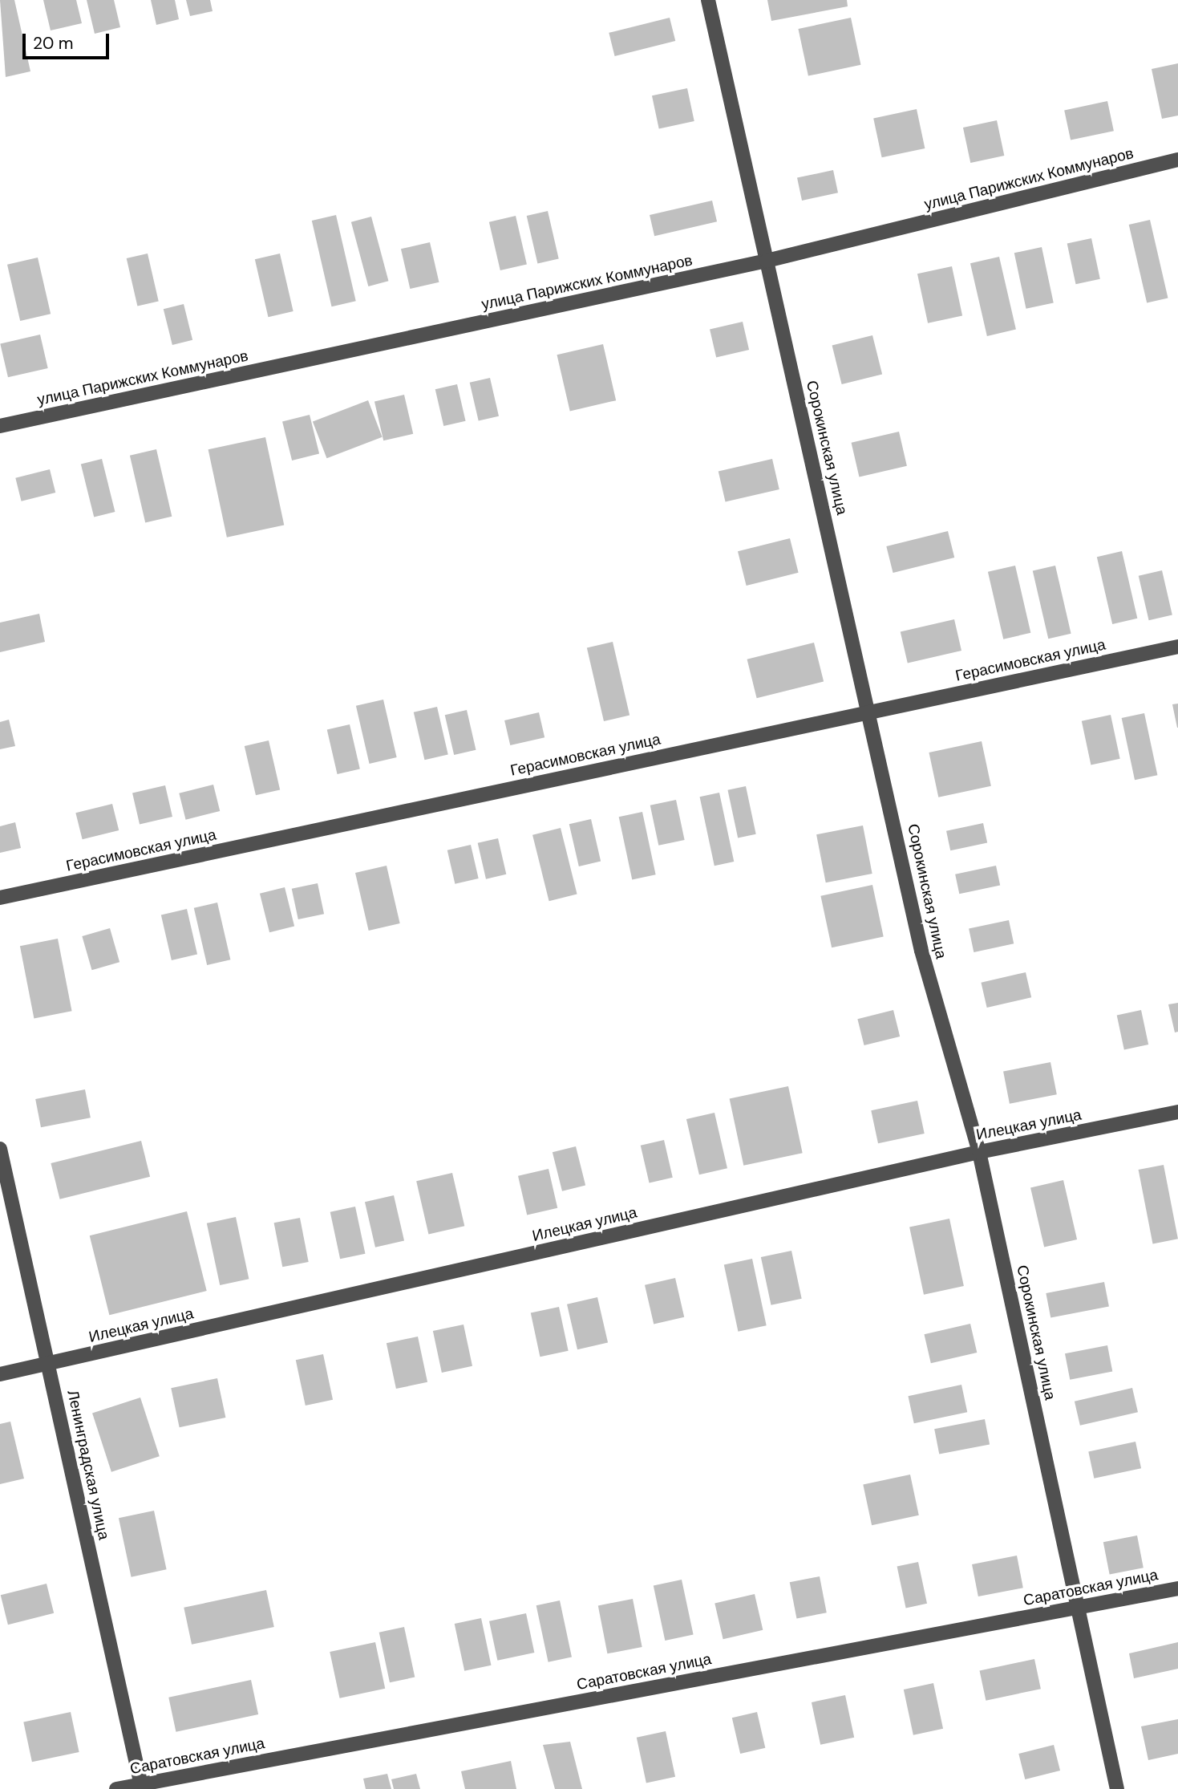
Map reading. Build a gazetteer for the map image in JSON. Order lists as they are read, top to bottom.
{
  "streets": {
    "street": [
      "улица Парижских Коммунаров",
      "Сорокинская улица",
      "Герасимовская улица",
      "Илецкая улица",
      "Ленинградская улица",
      "Саратовская улица"
    ]
  },
  "crossings": [
    ["улица Парижских Коммунаров", "Сорокинская улица"],
    ["Сорокинская улица", "Герасимовская улица"],
    ["Сорокинская улица", "Илецкая улица"],
    ["Сорокинская улица", "Саратовская улица"],
    ["Илецкая улица", "Ленинградская улица"],
    ["Ленинградская улица", "Саратовская улица"]
  ],
  "scale_bar": "20 m"
}
